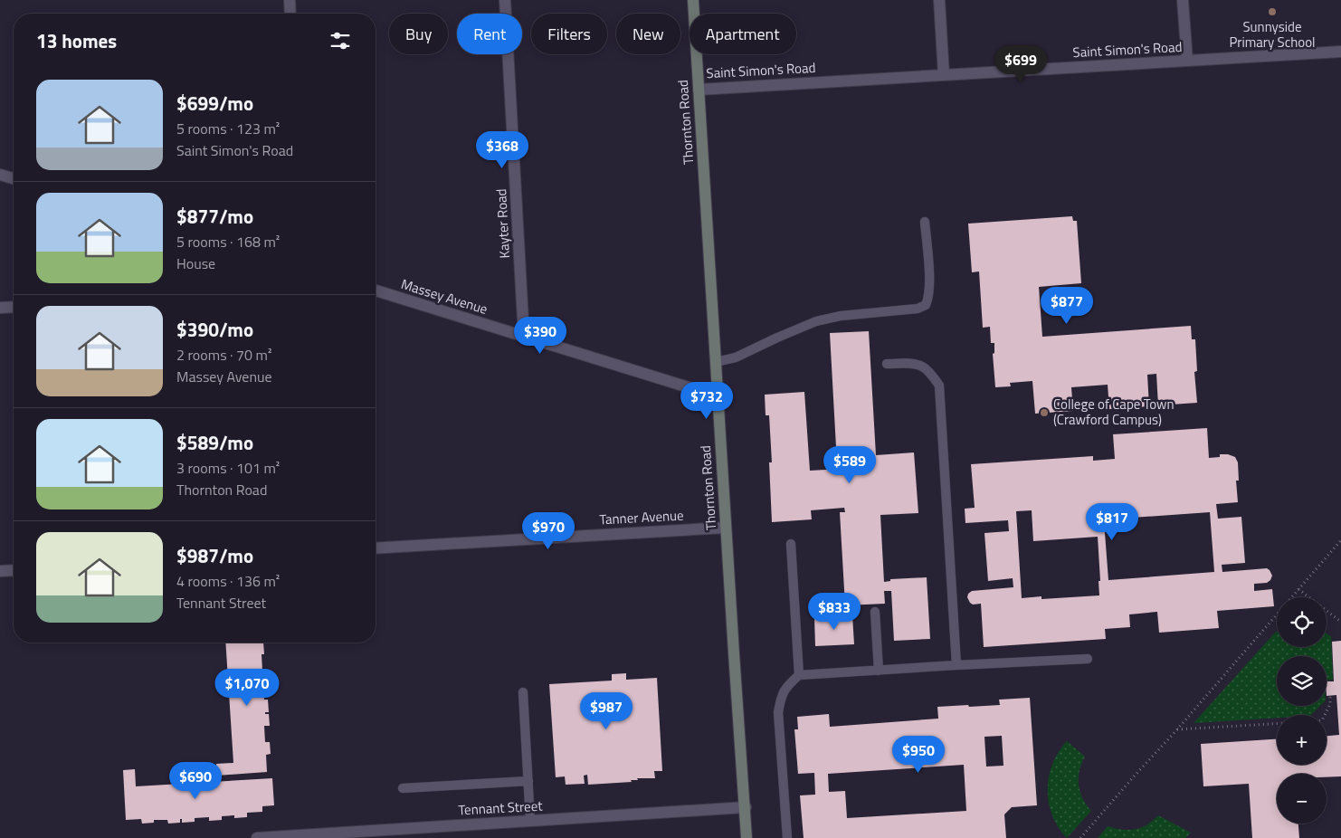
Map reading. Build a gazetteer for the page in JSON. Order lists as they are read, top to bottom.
{
  "streets": {
    "street": [
      "Saint Simon's Road",
      "Thornton Road",
      "Kayter Road",
      "Massey Avenue",
      "Tanner Avenue",
      "Tennant Street"
    ]
  },
  "crossings": [
    ["Saint Simon's Road", "Thornton Road"],
    ["Thornton Road", "Massey Avenue"],
    ["Thornton Road", "Tanner Avenue"],
    ["Thornton Road", "Tennant Street"],
    ["Kayter Road", "Massey Avenue"]
  ],
  "places": ["Sunnyside Primary School", "College of Cape Town (Crawford Campus)"],
  "page": {
    "chip": [
      "Buy",
      "Rent",
      "Filters",
      "New",
      "Apartment"
    ],
    "heading": "13 homes",
    "price": [
      "$699",
      "$368",
      "$877",
      "$390",
      "$732",
      "$589",
      "$817",
      "$970",
      "$833",
      "$1,070",
      "$987",
      "$950",
      "$690"
    ],
    "list": [
      {
        "name": "$699/mo",
        "note": "5 rooms · 123 m² · Saint Simon's Road"
      },
      {
        "name": "$877/mo",
        "note": "5 rooms · 168 m² · House"
      },
      {
        "name": "$390/mo",
        "note": "2 rooms · 70 m² · Massey Avenue"
      },
      {
        "name": "$589/mo",
        "note": "3 rooms · 101 m² · Thornton Road"
      },
      {
        "name": "$987/mo",
        "note": "4 rooms · 136 m² · Tennant Street"
      }
    ],
    "map_buttons": ["+", "−"]
  }
}
